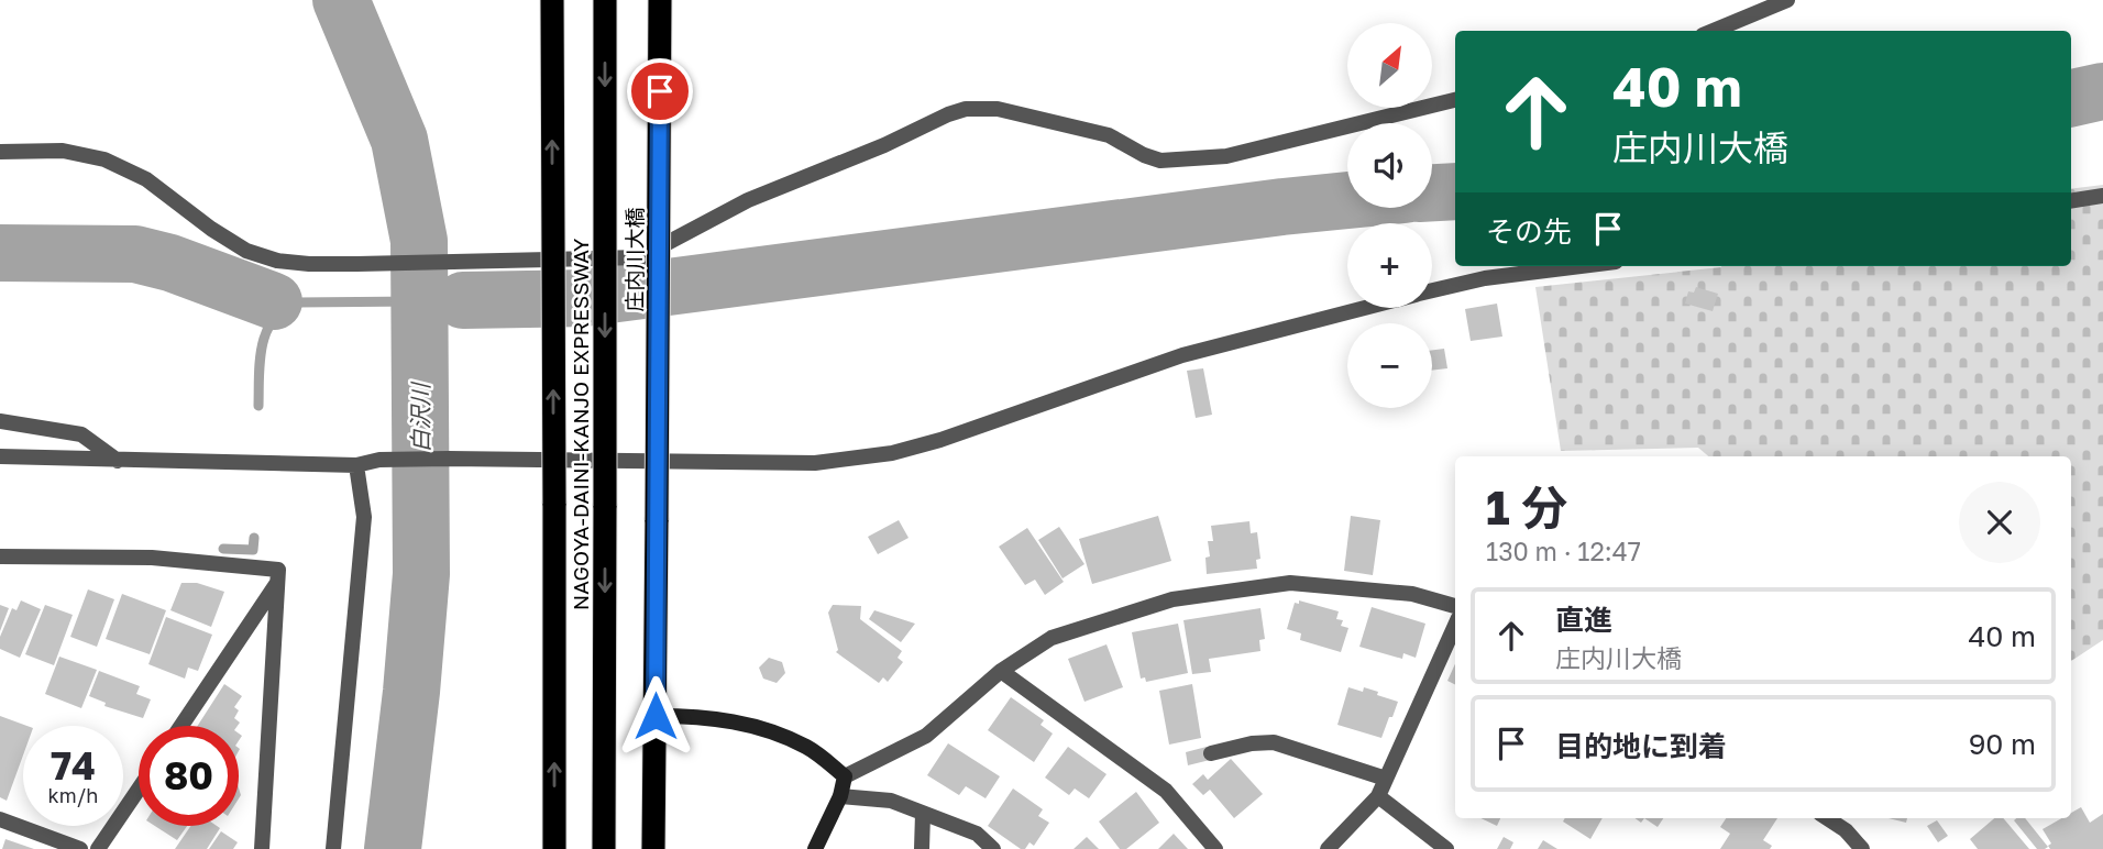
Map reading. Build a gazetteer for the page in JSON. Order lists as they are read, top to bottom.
{
  "streets": {
    "highway": ["庄内川大橋", "NAGOYA-DAINI-KANJO EXPRESSWAY"]
  },
  "water": ["白沢川"],
  "north": "top right",
  "page": {
    "map_buttons": ["+", "−"],
    "turn": ["40 m", "庄内川大橋"],
    "then": "その先",
    "heading": ["1 分", "130 m · 12:47"],
    "list": [
      {
        "name": "直進",
        "note": "庄内川大橋",
        "value": "40 m"
      },
      {
        "name": "目的地に到着",
        "value": "90 m"
      }
    ],
    "speed": "74 km/h",
    "limit": "80"
  }
}
